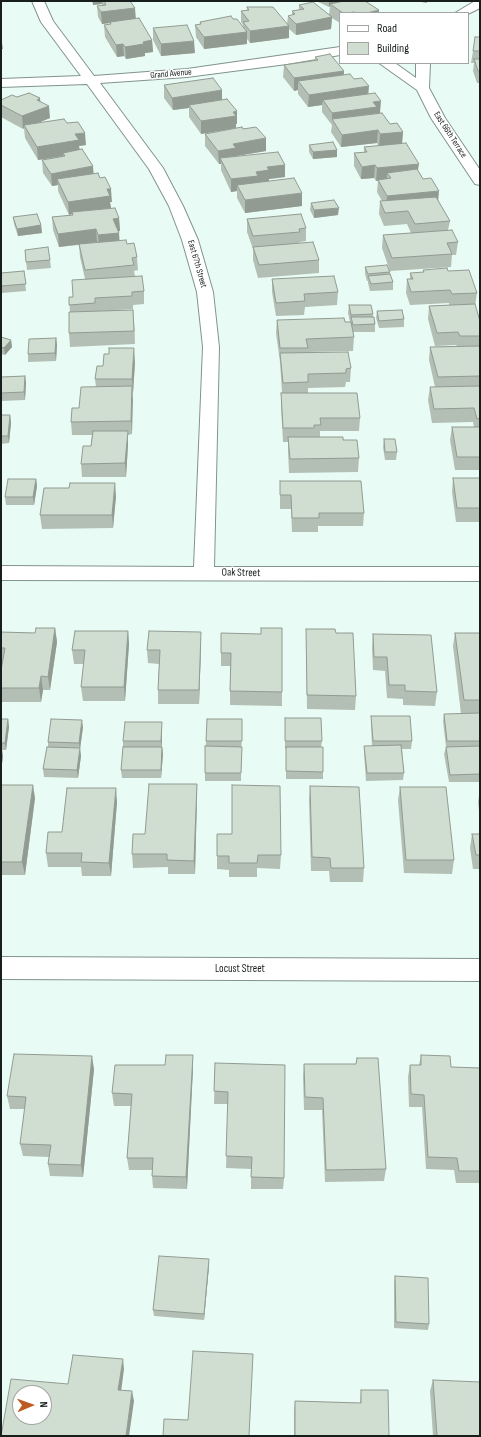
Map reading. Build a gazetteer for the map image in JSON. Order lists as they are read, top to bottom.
{
  "streets": {
    "street": [
      "Grand Avenue",
      "East 66th Terrace",
      "East 67th Street",
      "Oak Street",
      "Locust Street"
    ]
  },
  "crossings": [
    ["Grand Avenue", "East 67th Street"],
    ["East 67th Street", "Oak Street"]
  ],
  "legend": ["Road", "Building"],
  "north": "right"
}
